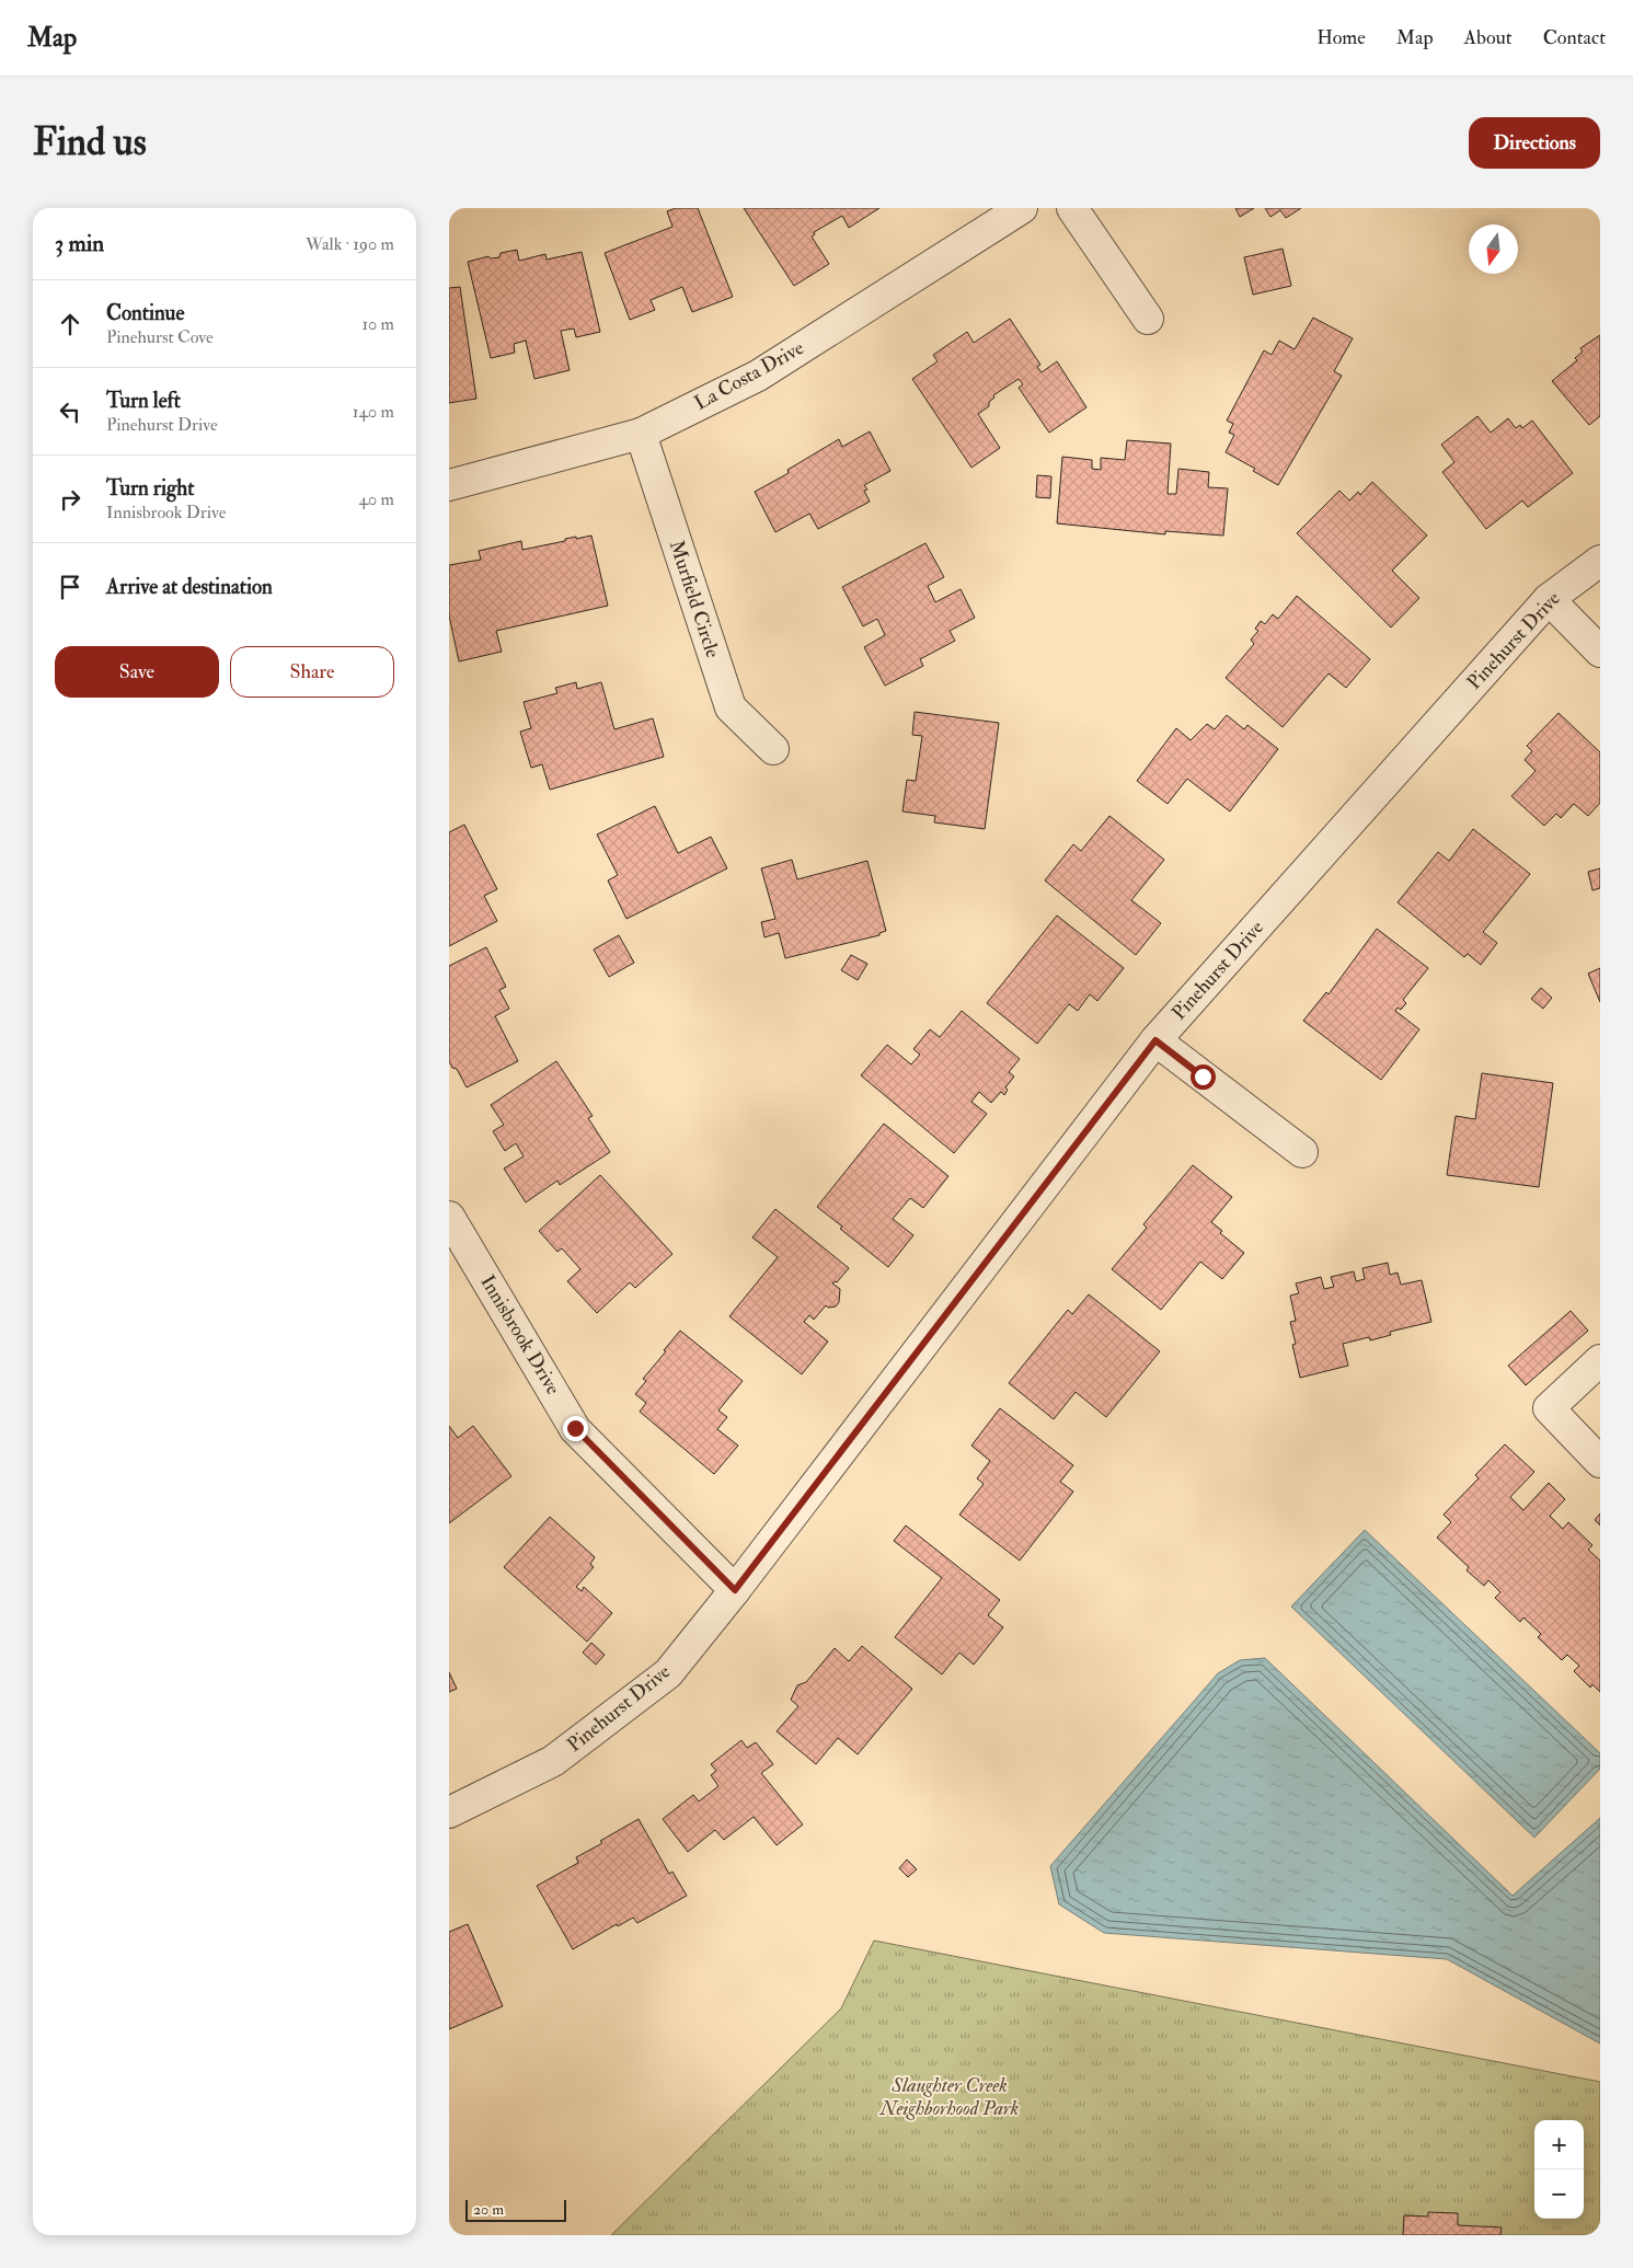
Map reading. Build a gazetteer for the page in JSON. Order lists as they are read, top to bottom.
{
  "streets": {
    "street": [
      "La Costa Drive",
      "Murfield Circle",
      "Pinehurst Drive",
      "Innisbrook Drive"
    ]
  },
  "crossings": [
    ["La Costa Drive", "Murfield Circle"],
    ["Pinehurst Drive", "Innisbrook Drive"]
  ],
  "parks": ["Slaughter Creek Neighborhood Park"],
  "scale_bar": "20 m",
  "north": "bottom",
  "page": {
    "header": "Map",
    "nav": [
      "Home",
      "Map",
      "About",
      "Contact"
    ],
    "buttons": [
      "Directions",
      ["Save", "Share"]
    ],
    "title": "Find us",
    "heading": ["3 min", "Walk · 190 m"],
    "list": [
      ["Continue", "Pinehurst Cove", "10 m"],
      ["Turn left", "Pinehurst Drive", "140 m"],
      ["Turn right", "Innisbrook Drive", "40 m"],
      "Arrive at destination"
    ],
    "map_buttons": ["+", "−"],
    "scale": "20 m"
  }
}
